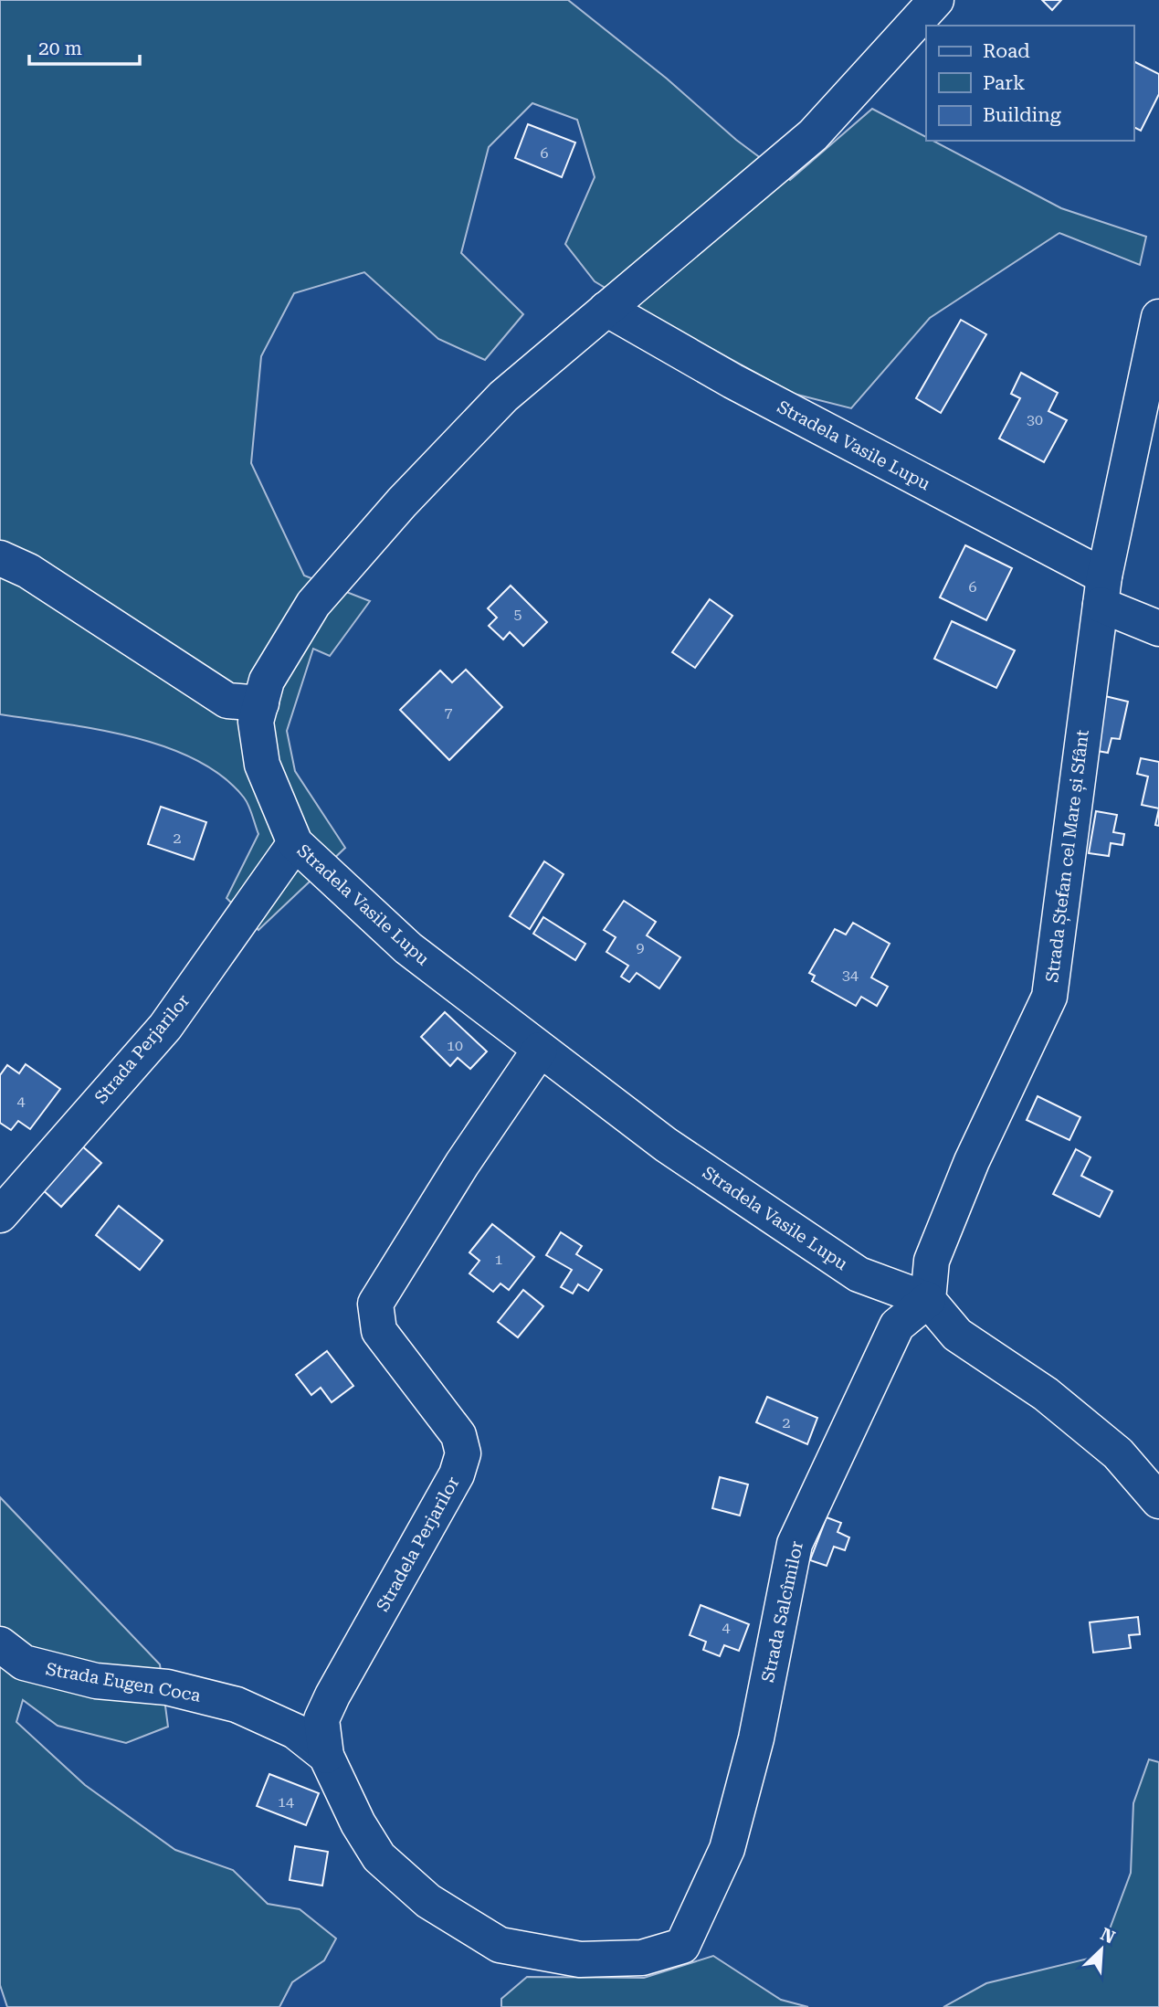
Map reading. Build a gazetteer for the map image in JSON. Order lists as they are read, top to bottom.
{
  "streets": {
    "street": [
      "Stradela Vasile Lupu",
      "Strada Ștefan cel Mare și Sfânt",
      "Strada Perjarilor",
      "Stradela Perjarilor",
      "Strada Salcîmilor",
      "Strada Eugen Coca"
    ]
  },
  "crossings": [
    ["Stradela Vasile Lupu", "Strada Ștefan cel Mare și Sfânt"],
    ["Stradela Vasile Lupu", "Strada Perjarilor"],
    ["Stradela Vasile Lupu", "Stradela Perjarilor"],
    ["Stradela Vasile Lupu", "Strada Salcîmilor"],
    ["Strada Ștefan cel Mare și Sfânt", "Strada Salcîmilor"],
    ["Stradela Perjarilor", "Strada Eugen Coca"],
    ["Strada Salcîmilor", "Strada Eugen Coca"]
  ],
  "house_numbers": [
    "6",
    "30",
    "6",
    "5",
    "7",
    "2",
    "9",
    "34",
    "10",
    "4",
    "1",
    "2",
    "4",
    "14"
  ],
  "legend": ["Road", "Park", "Building"],
  "scale_bar": "20 m",
  "north": "top right"
}
